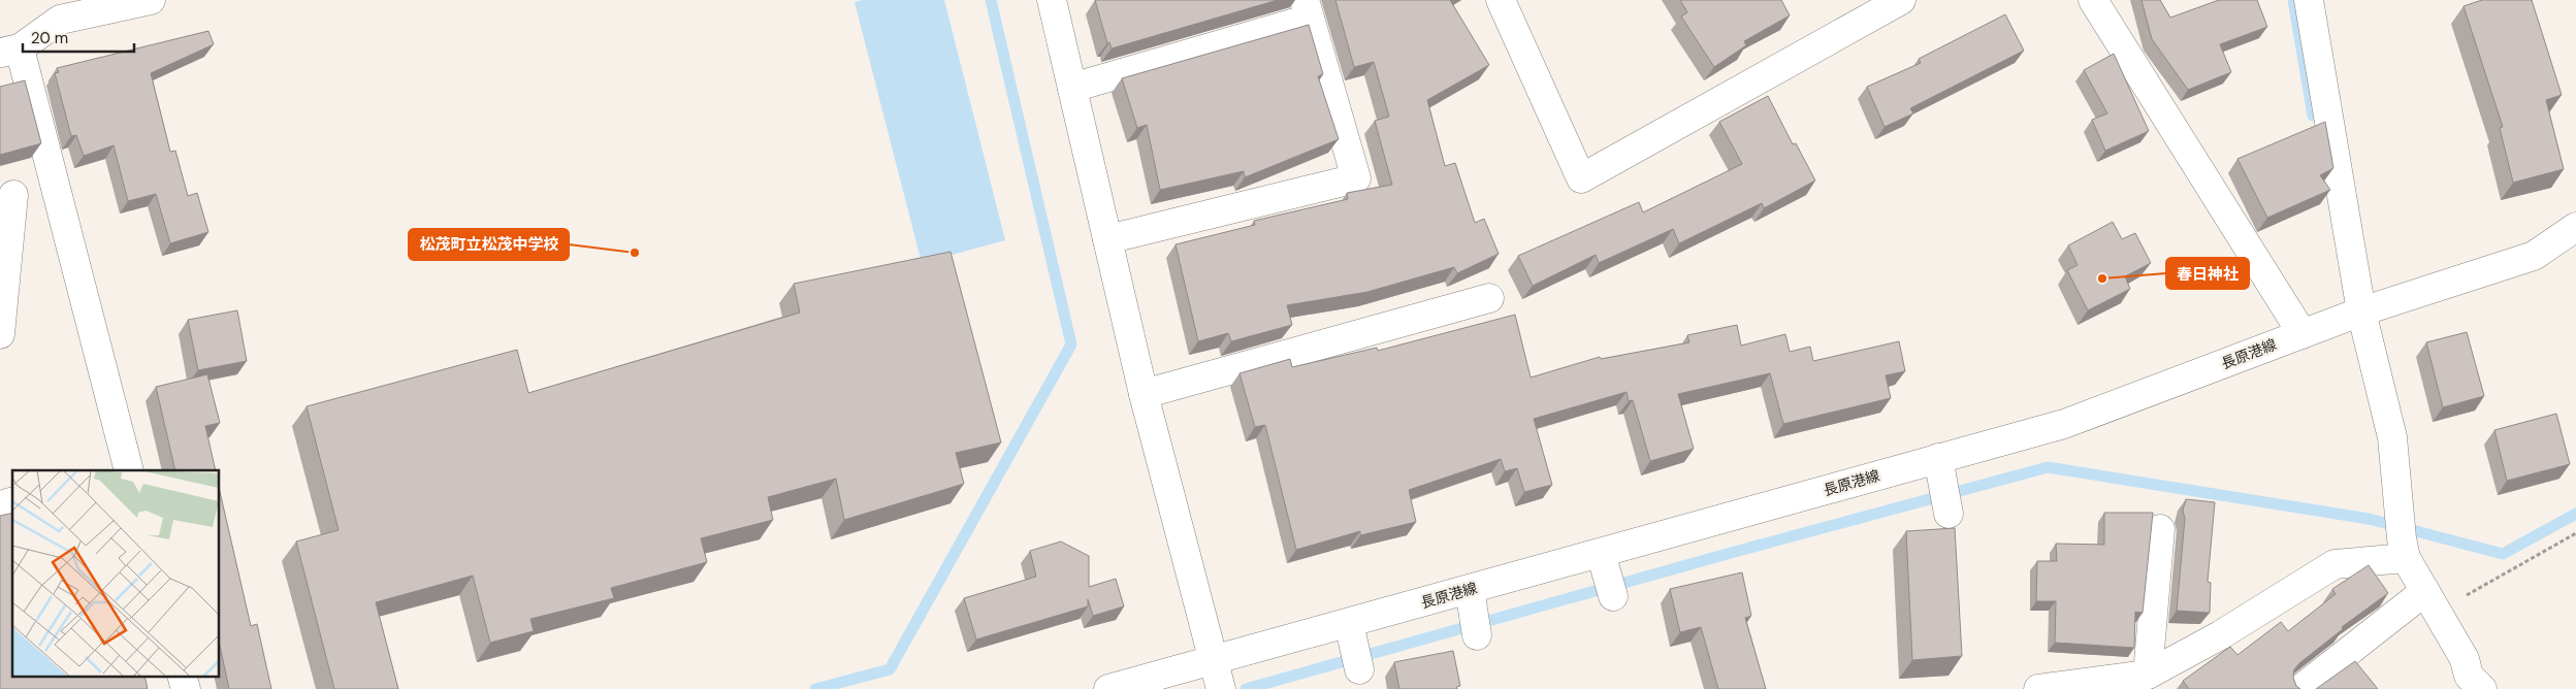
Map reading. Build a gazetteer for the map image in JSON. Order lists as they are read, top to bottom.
{
  "streets": {
    "street": ["長原港線"]
  },
  "places": ["松茂町立松茂中学校", "春日神社"],
  "scale_bar": "20 m"
}
